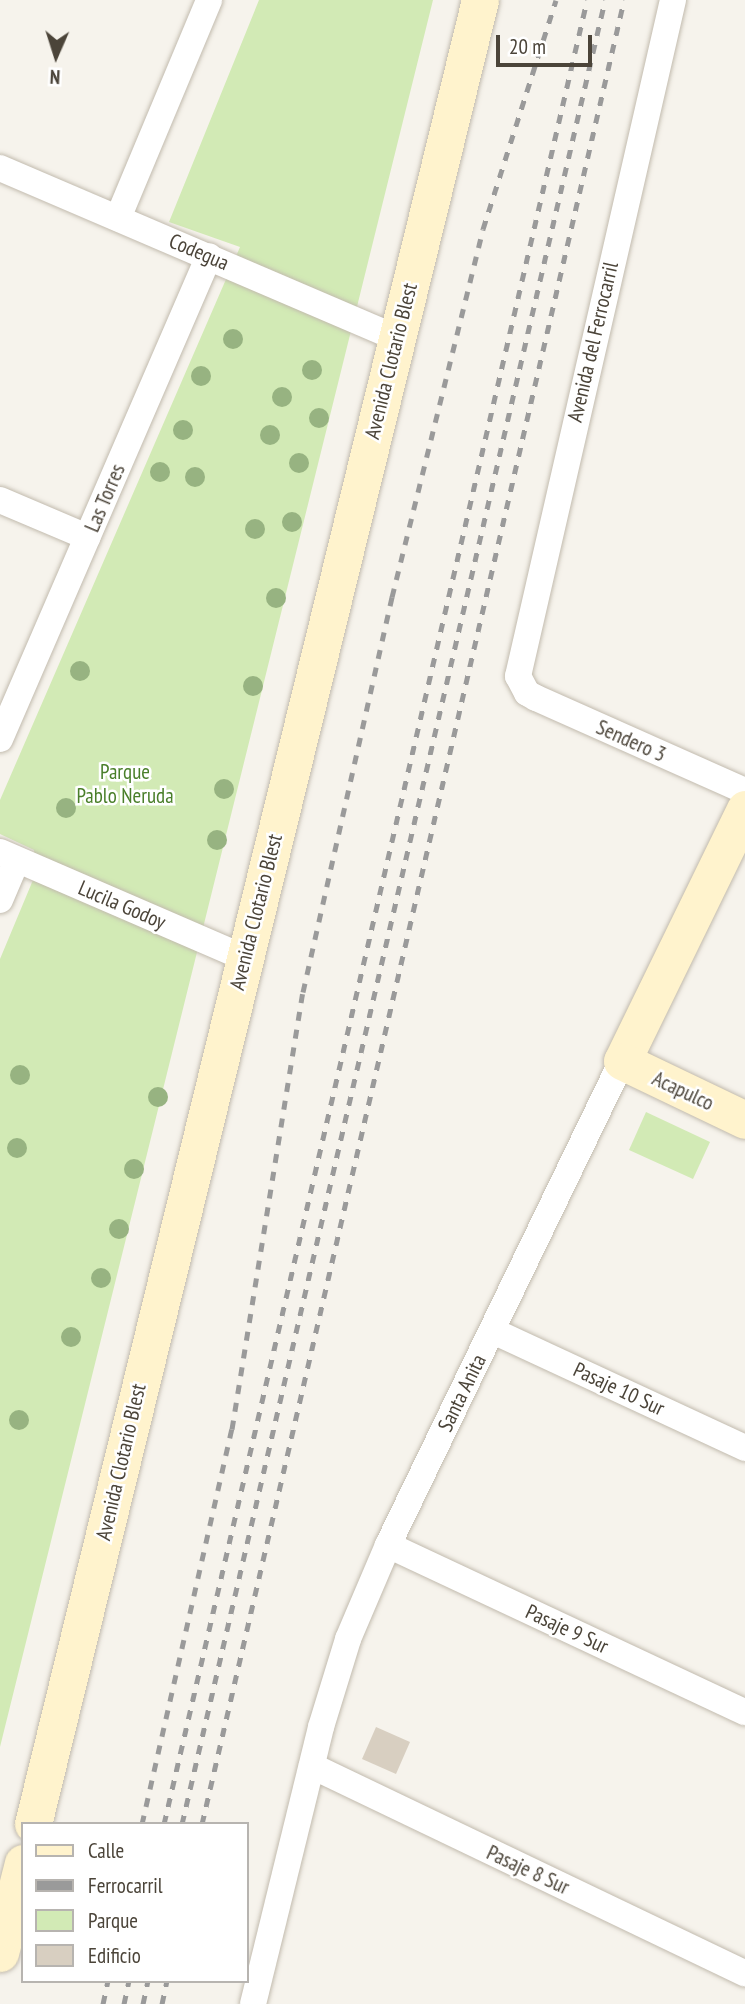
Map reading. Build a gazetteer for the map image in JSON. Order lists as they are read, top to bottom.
{
  "streets": {
    "main road": ["Avenida Clotario Blest", "Acapulco", "Santa Anita"],
    "street": [
      "Codegua",
      "Avenida del Ferrocarril",
      "Las Torres",
      "Sendero 3",
      "Lucila Godoy",
      "Pasaje 10 Sur",
      "Pasaje 9 Sur",
      "Pasaje 8 Sur"
    ]
  },
  "crossings": [
    ["Codegua", "Avenida Clotario Blest"],
    ["Codegua", "Las Torres"],
    ["Avenida del Ferrocarril", "Sendero 3"],
    ["Avenida Clotario Blest", "Lucila Godoy"],
    ["Acapulco", "Santa Anita"],
    ["Pasaje 10 Sur", "Santa Anita"],
    ["Santa Anita", "Pasaje 9 Sur"],
    ["Santa Anita", "Pasaje 8 Sur"]
  ],
  "parks": ["Parque Pablo Neruda"],
  "legend": [
    "Calle",
    "Ferrocarril",
    "Parque",
    "Edificio"
  ],
  "scale_bar": "20 m",
  "north": "bottom"
}
